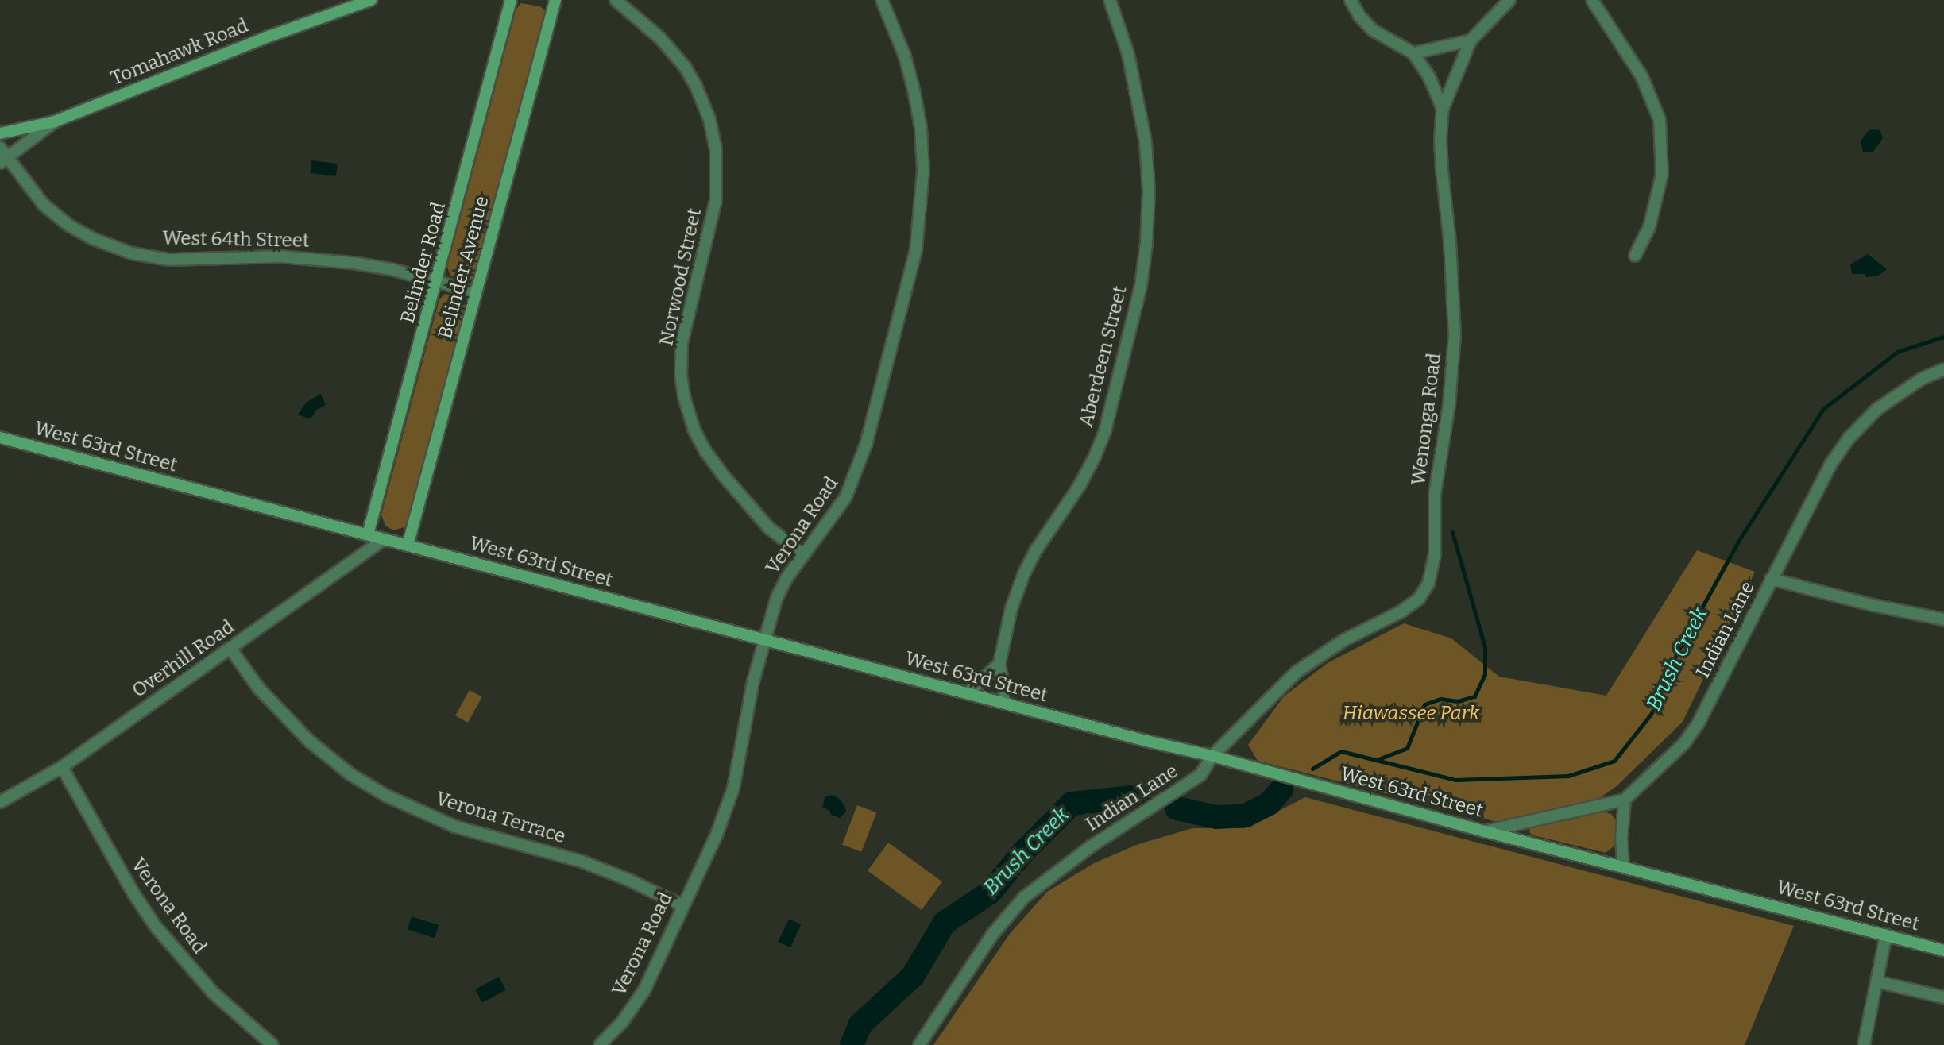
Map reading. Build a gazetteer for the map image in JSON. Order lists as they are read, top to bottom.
{
  "streets": {
    "main road": [
      "Tomahawk Road",
      "Belinder Road",
      "Belinder Avenue",
      "West 63rd Street"
    ],
    "street": [
      "West 64th Street",
      "Norwood Street",
      "Aberdeen Street",
      "Wenonga Road",
      "Verona Road",
      "Indian Lane",
      "Overhill Road",
      "Verona Terrace"
    ]
  },
  "crossings": [
    ["West 64th Street", "Belinder Road"],
    ["West 64th Street", "Belinder Avenue"],
    ["Belinder Road", "West 63rd Street"],
    ["Belinder Avenue", "West 63rd Street"],
    ["Norwood Street", "Verona Road"],
    ["Aberdeen Street", "West 63rd Street"],
    ["Wenonga Road", "West 63rd Street"],
    ["Wenonga Road", "Indian Lane"],
    ["West 63rd Street", "Verona Road"],
    ["West 63rd Street", "Indian Lane"],
    ["West 63rd Street", "Overhill Road"],
    ["Verona Road", "Overhill Road"],
    ["Verona Road", "Verona Terrace"],
    ["Overhill Road", "Verona Terrace"]
  ],
  "water": ["Brush Creek"],
  "parks": ["Hiawassee Park"]
}
